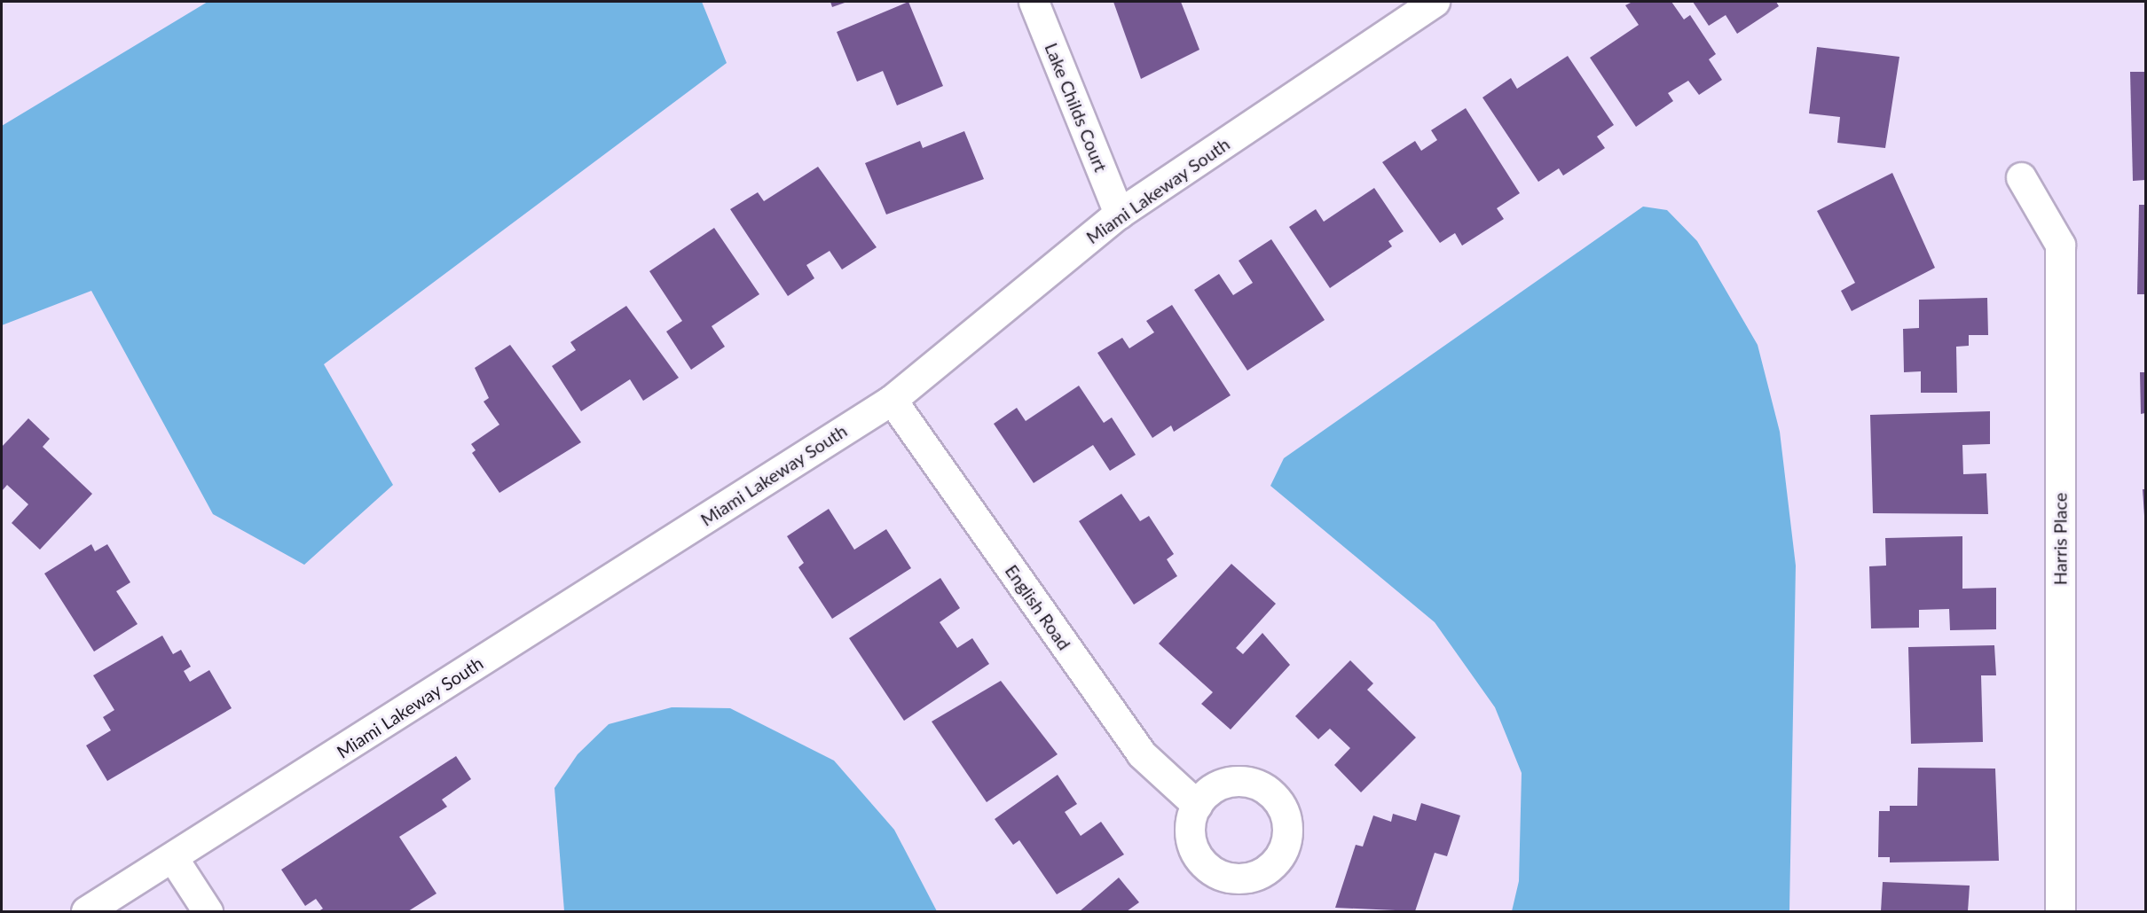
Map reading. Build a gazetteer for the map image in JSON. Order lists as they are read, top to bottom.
{
  "streets": {
    "street": [
      "Lake Childs Court",
      "Miami Lakeway South",
      "Harris Place",
      "English Road"
    ]
  },
  "crossings": [
    ["Lake Childs Court", "Miami Lakeway South"],
    ["Miami Lakeway South", "English Road"]
  ]
}
